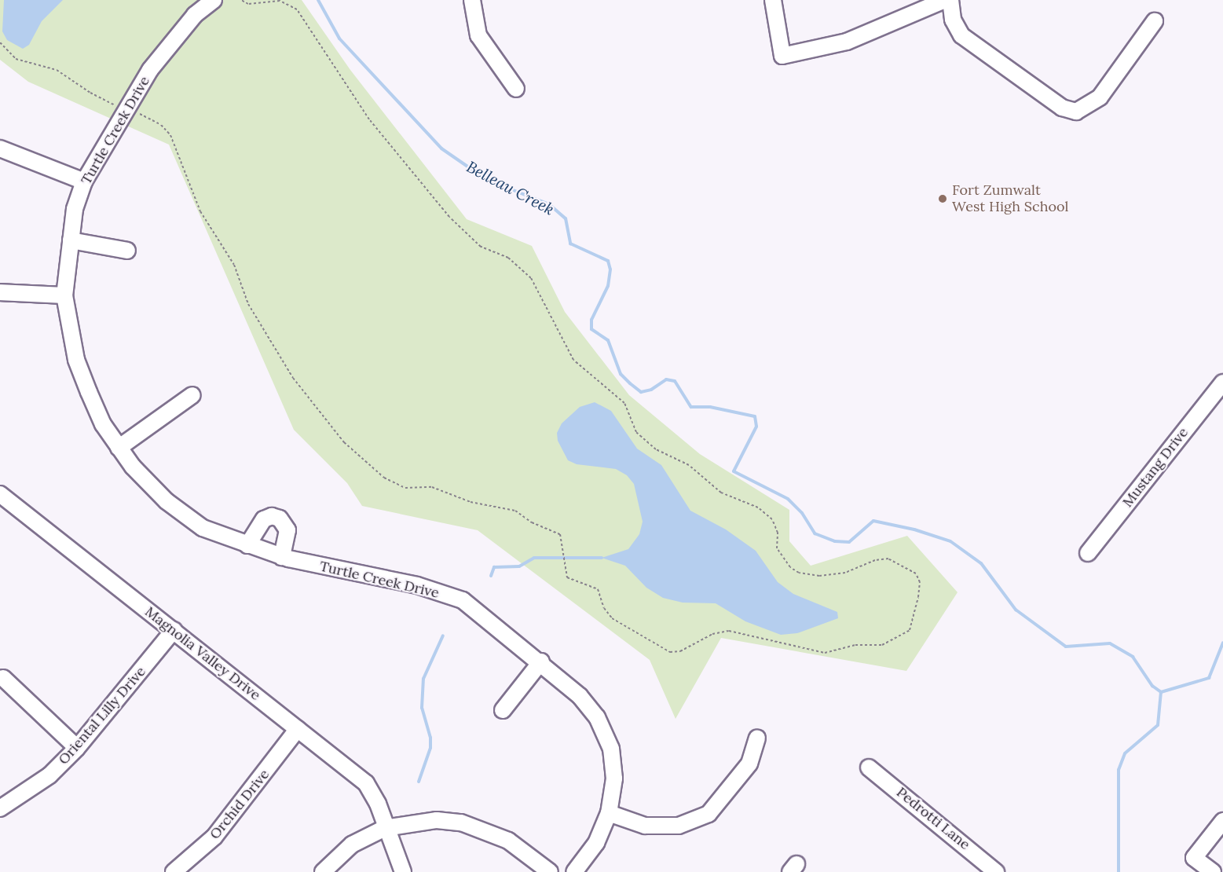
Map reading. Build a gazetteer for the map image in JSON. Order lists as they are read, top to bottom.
{
  "streets": {
    "street": [
      "Turtle Creek Drive",
      "Mustang Drive",
      "Magnolia Valley Drive",
      "Oriental Lilly Drive",
      "Orchid Drive",
      "Pedrotti Lane"
    ]
  },
  "crossings": [
    ["Magnolia Valley Drive", "Oriental Lilly Drive"],
    ["Magnolia Valley Drive", "Orchid Drive"]
  ],
  "water": ["Belleau Creek"],
  "places": ["Fort Zumwalt West High School"]
}
